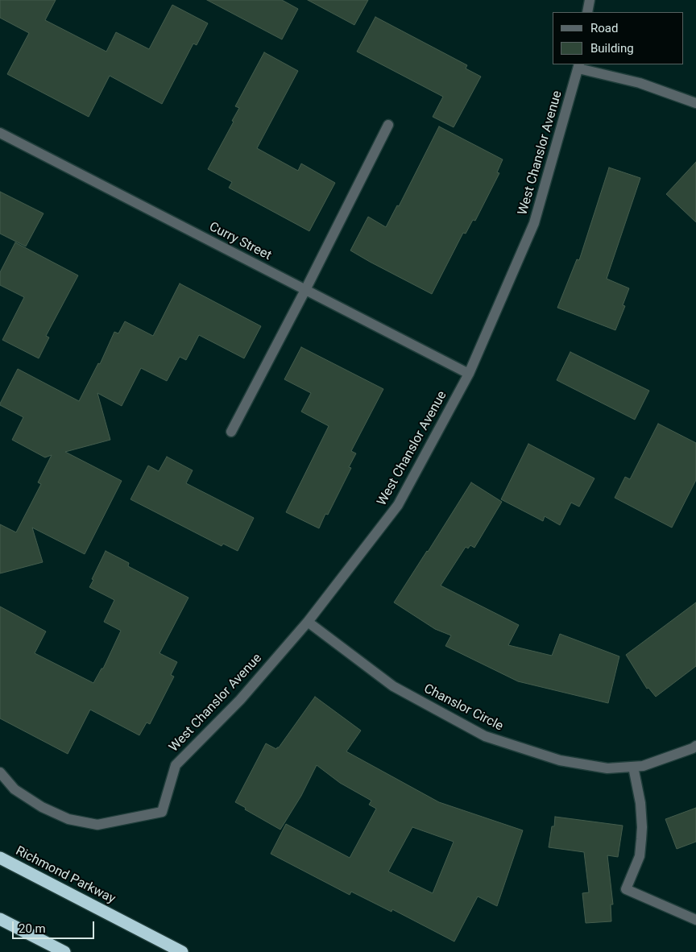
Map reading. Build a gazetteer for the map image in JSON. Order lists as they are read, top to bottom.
{
  "streets": {
    "highway": ["Richmond Parkway"],
    "street": ["West Chanslor Avenue", "Curry Street", "Chanslor Circle"]
  },
  "crossings": [
    ["West Chanslor Avenue", "Curry Street"],
    ["West Chanslor Avenue", "Chanslor Circle"]
  ],
  "legend": ["Road", "Building"],
  "scale_bar": "20 m"
}
